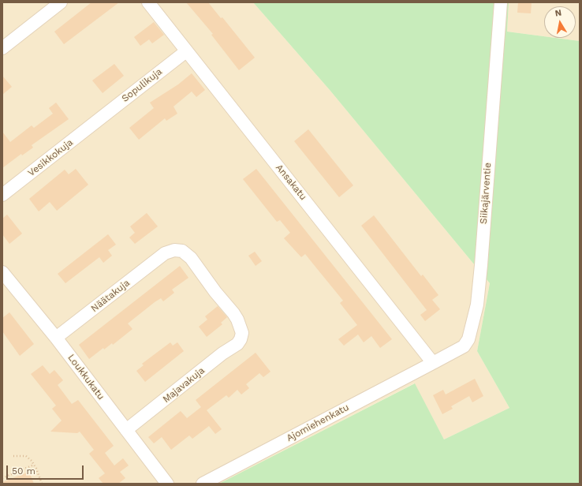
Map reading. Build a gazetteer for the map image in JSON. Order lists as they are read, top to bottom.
{
  "streets": {
    "street": [
      "Sopulikuja",
      "Vesikkokuja",
      "Ansakatu",
      "Siikajärventie",
      "Näätakuja",
      "Loukkukatu",
      "Majavakuja",
      "Ajomiehenkatu"
    ]
  },
  "crossings": [
    ["Sopulikuja", "Vesikkokuja"],
    ["Sopulikuja", "Ansakatu"],
    ["Ansakatu", "Siikajärventie"],
    ["Ansakatu", "Ajomiehenkatu"],
    ["Siikajärventie", "Ajomiehenkatu"],
    ["Näätakuja", "Loukkukatu"],
    ["Näätakuja", "Majavakuja"],
    ["Loukkukatu", "Majavakuja"]
  ],
  "scale_bar": "50 m",
  "north": "top"
}
